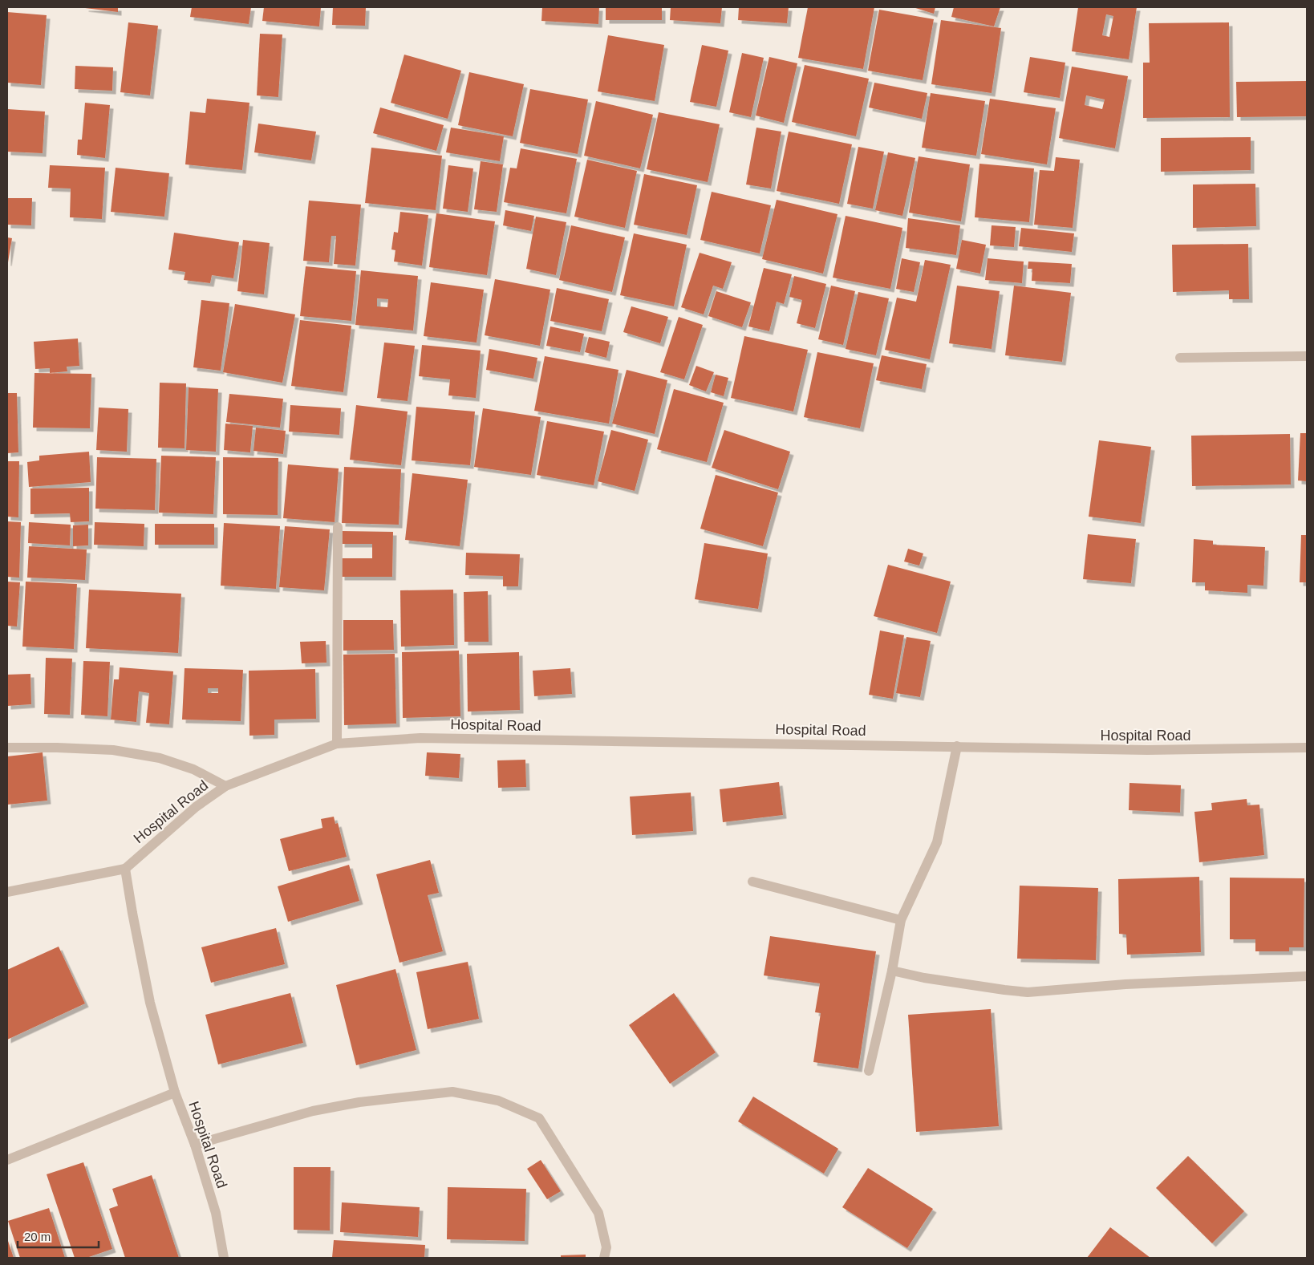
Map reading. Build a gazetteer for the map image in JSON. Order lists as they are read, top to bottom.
{
  "streets": {
    "street": ["Hospital Road"]
  },
  "scale_bar": "20 m"
}
